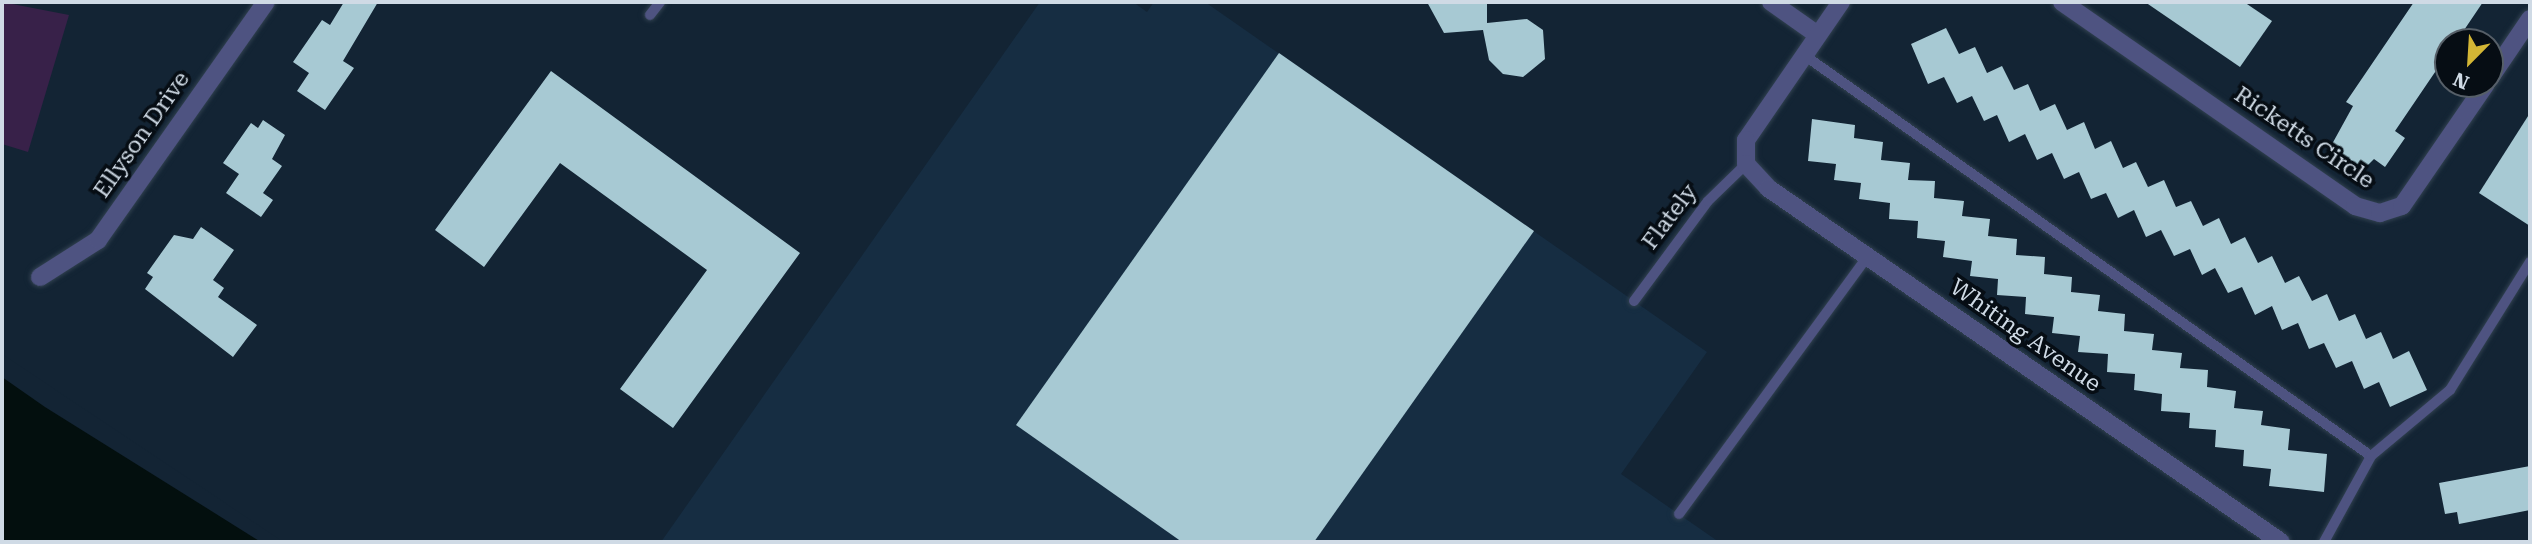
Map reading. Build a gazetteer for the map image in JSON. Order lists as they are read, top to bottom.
{
  "streets": {
    "street": ["Ellyson Drive", "Ricketts Circle", "Whiting Avenue"],
    "lane": ["Flately"]
  },
  "crossings": [
    ["Flately", "Whiting Avenue"]
  ],
  "north": "bottom left"
}
